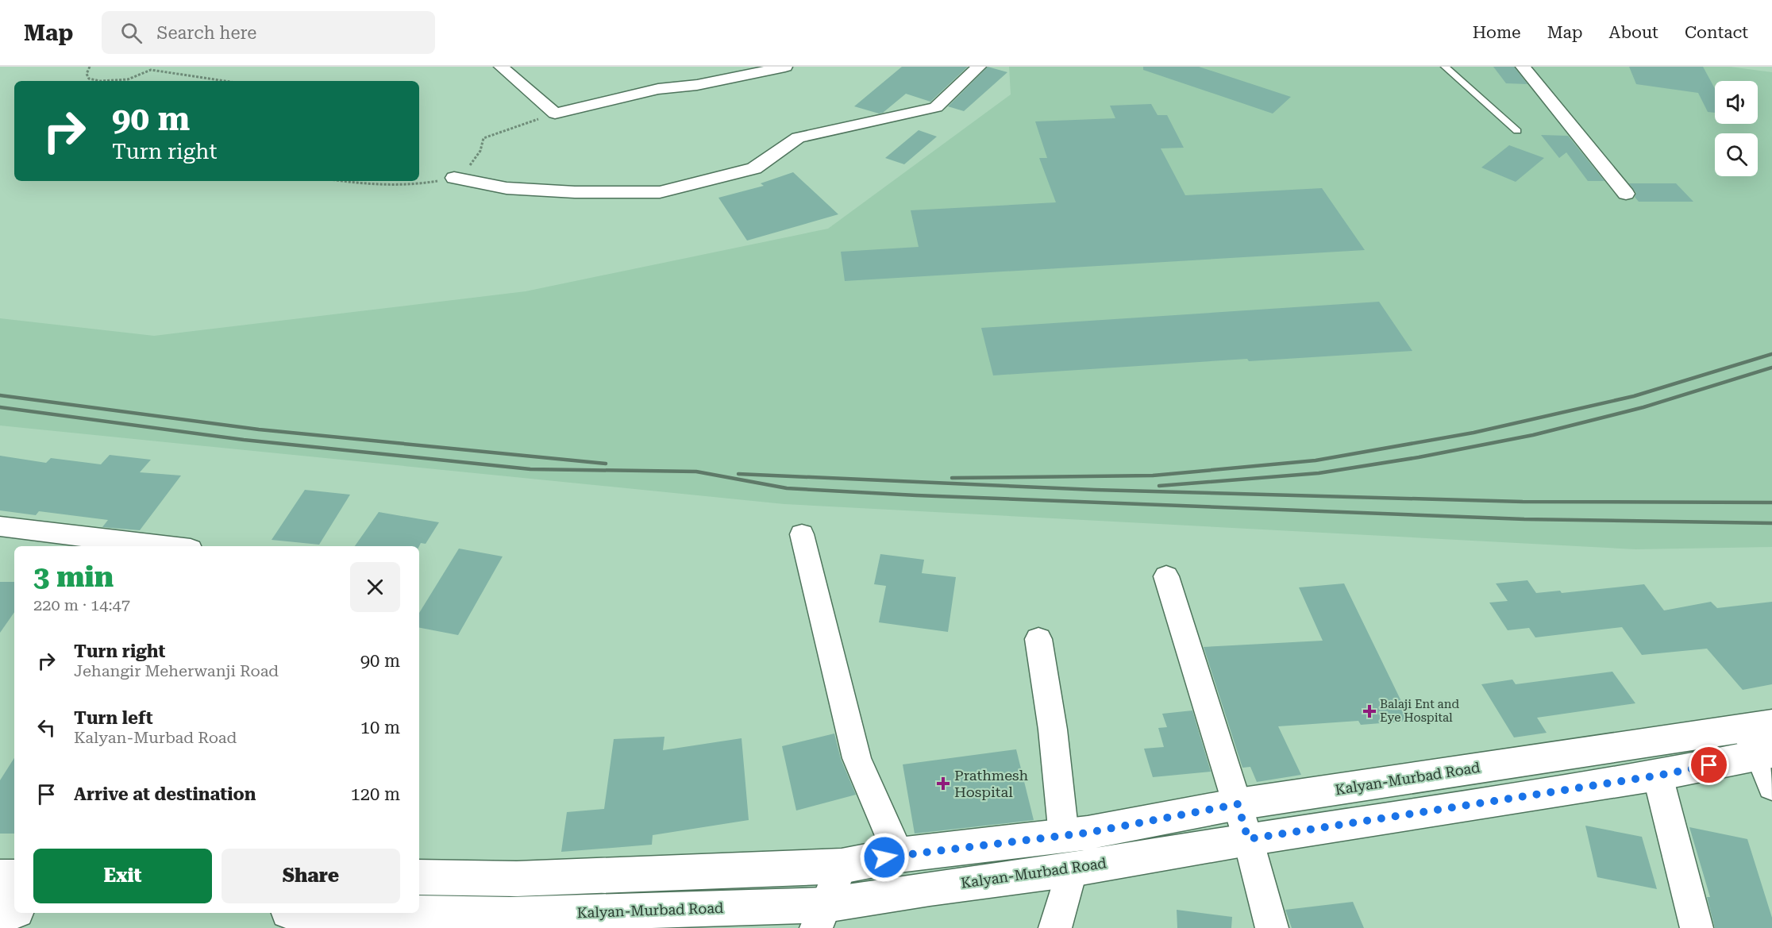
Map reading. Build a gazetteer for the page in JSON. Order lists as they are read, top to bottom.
{
  "streets": {
    "main road": ["Kalyan-Murbad Road"]
  },
  "places": {
    "health": ["Balaji Ent and Eye Hospital", "Prathmesh Hospital"]
  },
  "page": {
    "header": "Map",
    "search": "Search here",
    "nav": [
      "Home",
      "Map",
      "About",
      "Contact"
    ],
    "turn": ["90 m", "Turn right"],
    "heading": ["3 min", "220 m · 14:47"],
    "list": [
      {
        "name": "Turn right",
        "note": "Jehangir Meherwanji Road",
        "value": "90 m"
      },
      {
        "name": "Turn left",
        "note": "Kalyan-Murbad Road",
        "value": "10 m"
      },
      {
        "name": "Arrive at destination",
        "value": "120 m"
      }
    ],
    "buttons": ["Exit", "Share"]
  }
}
